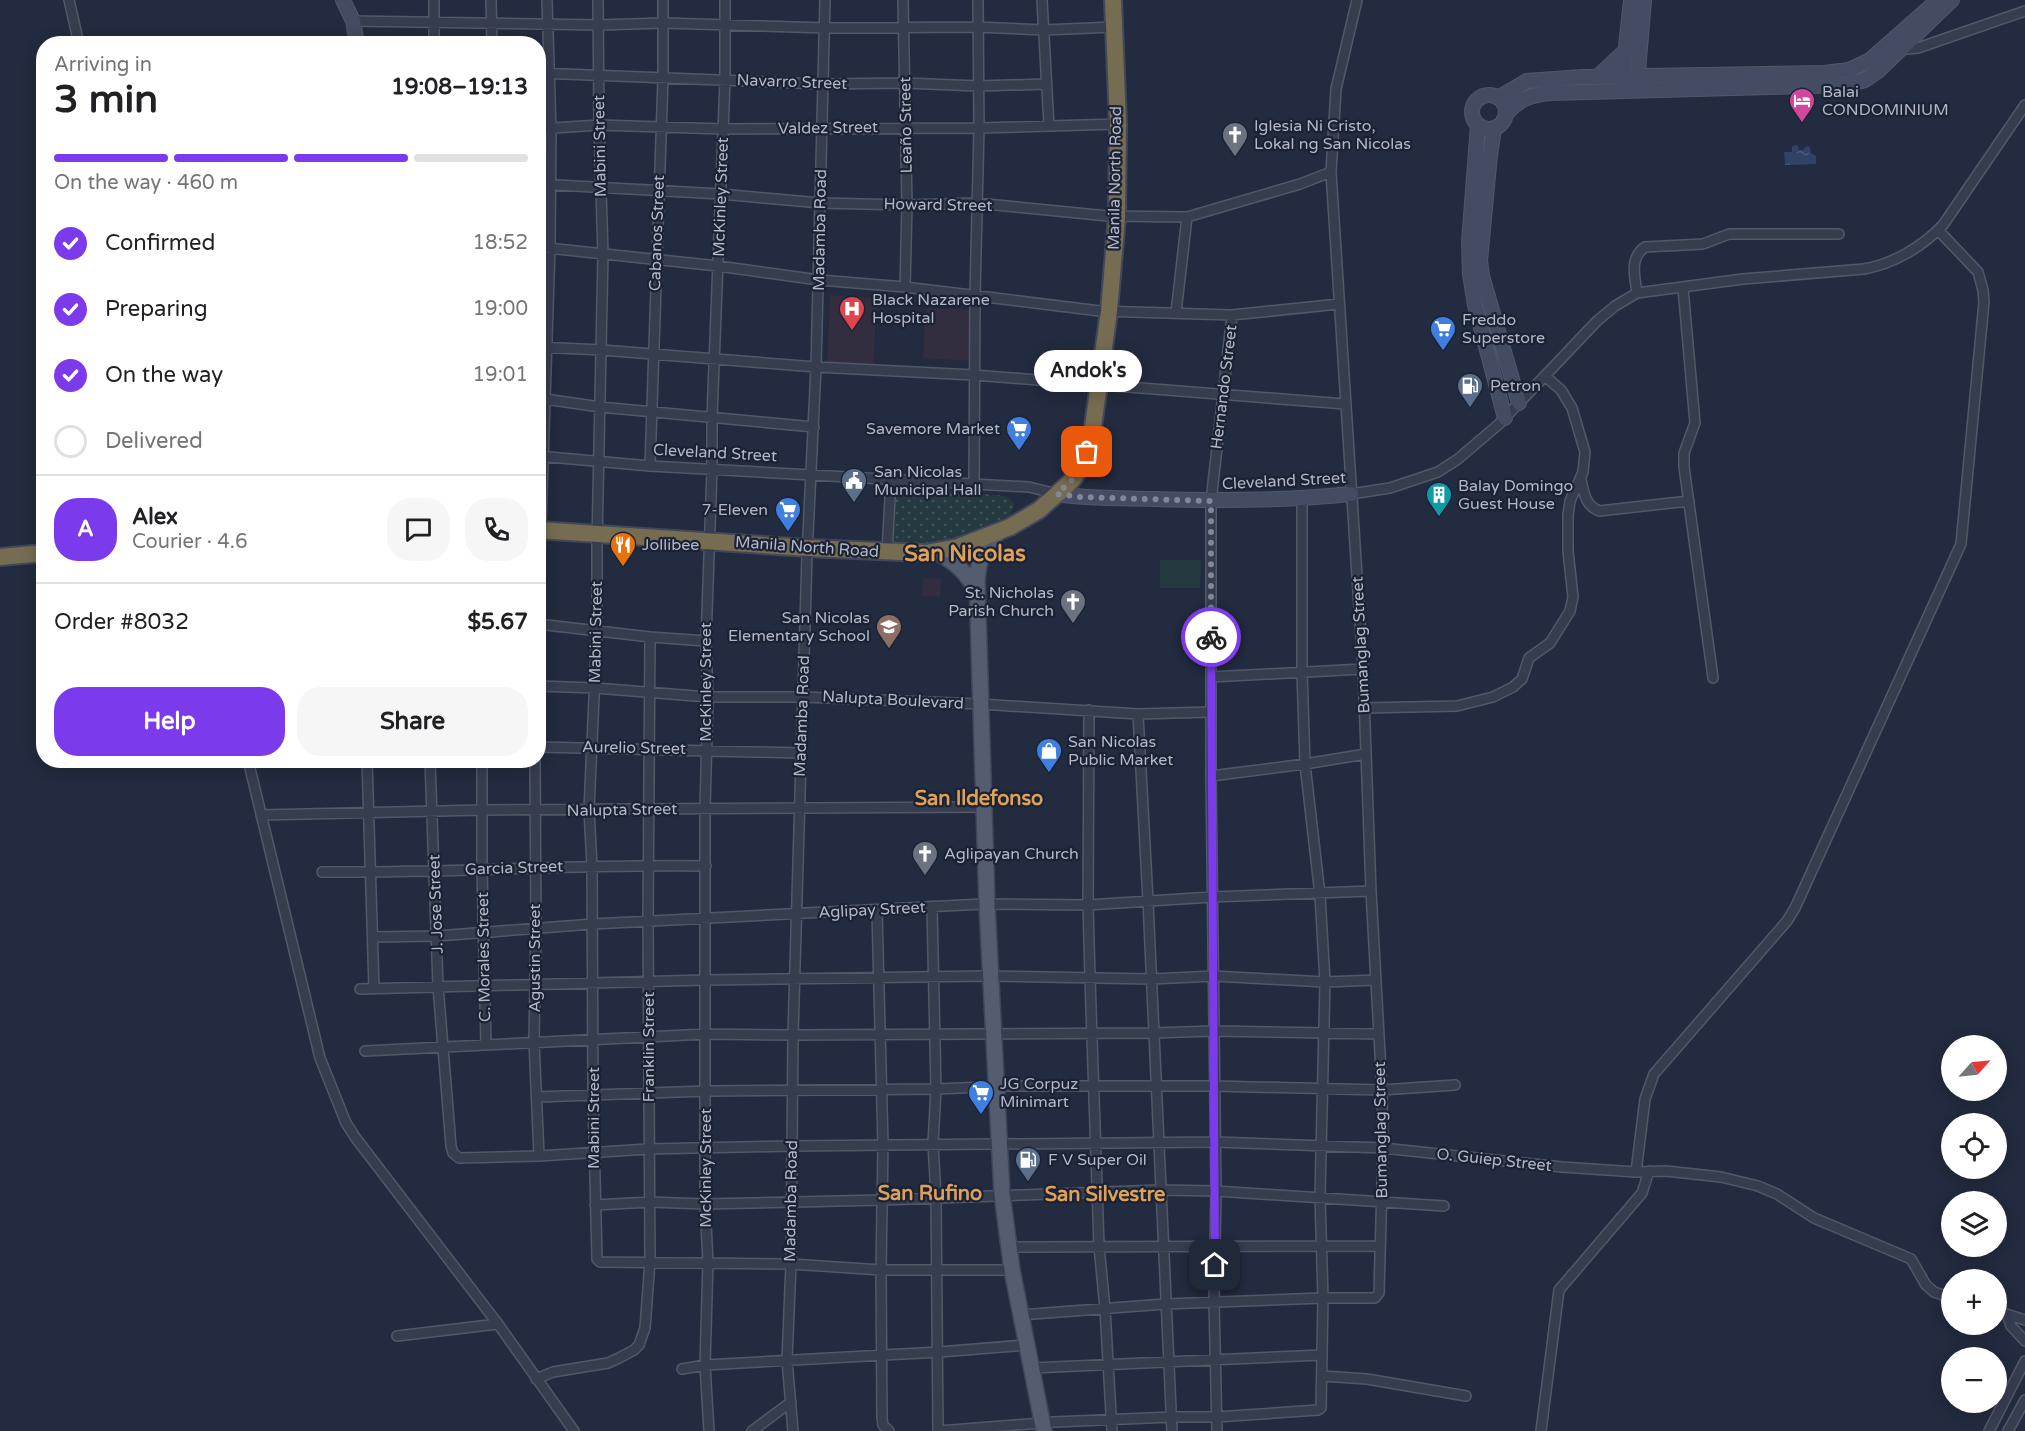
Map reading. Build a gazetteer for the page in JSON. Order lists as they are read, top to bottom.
{
  "streets": {
    "highway": ["Manila North Road"],
    "street": [
      "Navarro Street",
      "Leaño Street",
      "Valdez Street",
      "Mabini Street",
      "McKinley Street",
      "Howard Street",
      "Madamba Road",
      "Cabanos Street",
      "Hernando Street",
      "Cleveland Street",
      "Bumanglag Street",
      "Nalupta Boulevard",
      "Aurelio Street",
      "Nalupta Street",
      "Garcia Street",
      "J. Jose Street",
      "Aglipay Street",
      "C. Morales Street",
      "Agustin Street",
      "Franklin Street",
      "O. Guiep Street"
    ]
  },
  "crossings": [
    ["Navarro Street", "Leaño Street"],
    ["Navarro Street", "Mabini Street"],
    ["Navarro Street", "McKinley Street"],
    ["Navarro Street", "Madamba Road"],
    ["Navarro Street", "Cabanos Street"],
    ["Leaño Street", "Valdez Street"],
    ["Leaño Street", "Howard Street"],
    ["Valdez Street", "Mabini Street"],
    ["Valdez Street", "Manila North Road"],
    ["Valdez Street", "McKinley Street"],
    ["Valdez Street", "Madamba Road"],
    ["Valdez Street", "Cabanos Street"],
    ["Mabini Street", "Manila North Road"],
    ["Mabini Street", "Howard Street"],
    ["Mabini Street", "Cleveland Street"],
    ["Mabini Street", "Nalupta Boulevard"],
    ["Mabini Street", "Aurelio Street"],
    ["Mabini Street", "Nalupta Street"],
    ["Mabini Street", "Garcia Street"],
    ["Mabini Street", "Aglipay Street"],
    ["Mabini Street", "Franklin Street"],
    ["Mabini Street", "O. Guiep Street"],
    ["Manila North Road", "McKinley Street"],
    ["Manila North Road", "Howard Street"],
    ["Manila North Road", "Madamba Road"],
    ["Manila North Road", "Cleveland Street"],
    ["McKinley Street", "Howard Street"],
    ["McKinley Street", "Cleveland Street"],
    ["McKinley Street", "Nalupta Boulevard"],
    ["McKinley Street", "Aurelio Street"],
    ["McKinley Street", "Nalupta Street"],
    ["McKinley Street", "Garcia Street"],
    ["McKinley Street", "Aglipay Street"],
    ["McKinley Street", "O. Guiep Street"],
    ["Howard Street", "Madamba Road"],
    ["Howard Street", "Cabanos Street"],
    ["Howard Street", "Bumanglag Street"],
    ["Madamba Road", "Cleveland Street"],
    ["Madamba Road", "Nalupta Boulevard"],
    ["Madamba Road", "Aurelio Street"],
    ["Madamba Road", "Nalupta Street"],
    ["Madamba Road", "Aglipay Street"],
    ["Madamba Road", "O. Guiep Street"],
    ["Cabanos Street", "Cleveland Street"],
    ["Hernando Street", "Cleveland Street"],
    ["Hernando Street", "Nalupta Boulevard"],
    ["Hernando Street", "Aglipay Street"],
    ["Hernando Street", "O. Guiep Street"],
    ["Cleveland Street", "Bumanglag Street"],
    ["Bumanglag Street", "Aglipay Street"],
    ["Bumanglag Street", "O. Guiep Street"],
    ["Nalupta Boulevard", "Franklin Street"],
    ["Aurelio Street", "Franklin Street"],
    ["Nalupta Street", "J. Jose Street"],
    ["Nalupta Street", "C. Morales Street"],
    ["Nalupta Street", "Agustin Street"],
    ["Nalupta Street", "Franklin Street"],
    ["Garcia Street", "J. Jose Street"],
    ["Garcia Street", "C. Morales Street"],
    ["Garcia Street", "Agustin Street"],
    ["Garcia Street", "Franklin Street"],
    ["J. Jose Street", "Aglipay Street"],
    ["J. Jose Street", "Agustin Street"],
    ["J. Jose Street", "O. Guiep Street"],
    ["Aglipay Street", "C. Morales Street"],
    ["Aglipay Street", "Agustin Street"],
    ["Aglipay Street", "Franklin Street"],
    ["Agustin Street", "O. Guiep Street"],
    ["Franklin Street", "O. Guiep Street"]
  ],
  "districts": [
    "San Nicolas",
    "San Ildefonso",
    "San Rufino",
    "San Silvestre"
  ],
  "places": {
    "hotel": ["Balai CONDOMINIUM"],
    "church": ["Iglesia Ni Cristo, Lokal ng San Nicolas", "St. Nicholas Parish Church", "Aglipayan Church"],
    "hospital": ["Black Nazarene Hospital"],
    "supermarket": [
      "Freddo Superstore",
      "Savemore Market",
      "7-Eleven",
      "JG Corpuz Minimart"
    ],
    "fuel station": ["Petron", "F V Super Oil"],
    "other": ["Andok's"],
    "public building": ["San Nicolas Municipal Hall"],
    "building": ["Balay Domingo Guest House"],
    "restaurant": ["Jollibee"],
    "school or university": ["San Nicolas Elementary School"],
    "shop": ["San Nicolas Public Market"]
  },
  "north": "top right",
  "page": {
    "heading": ["3 min", "Arriving in", "19:08–19:13"],
    "panel": [
      "Alex",
      "Courier · 4.6",
      "Order #8032",
      "$5.67"
    ],
    "bar": "On the way · 460 m",
    "list": [
      ["Confirmed", "18:52"],
      ["Preparing", "19:00"],
      ["On the way", "19:01"],
      "Delivered"
    ],
    "bubble": "Andok's",
    "round": "A",
    "buttons": ["Help", "Share"],
    "map_buttons": ["+", "−"]
  }
}
